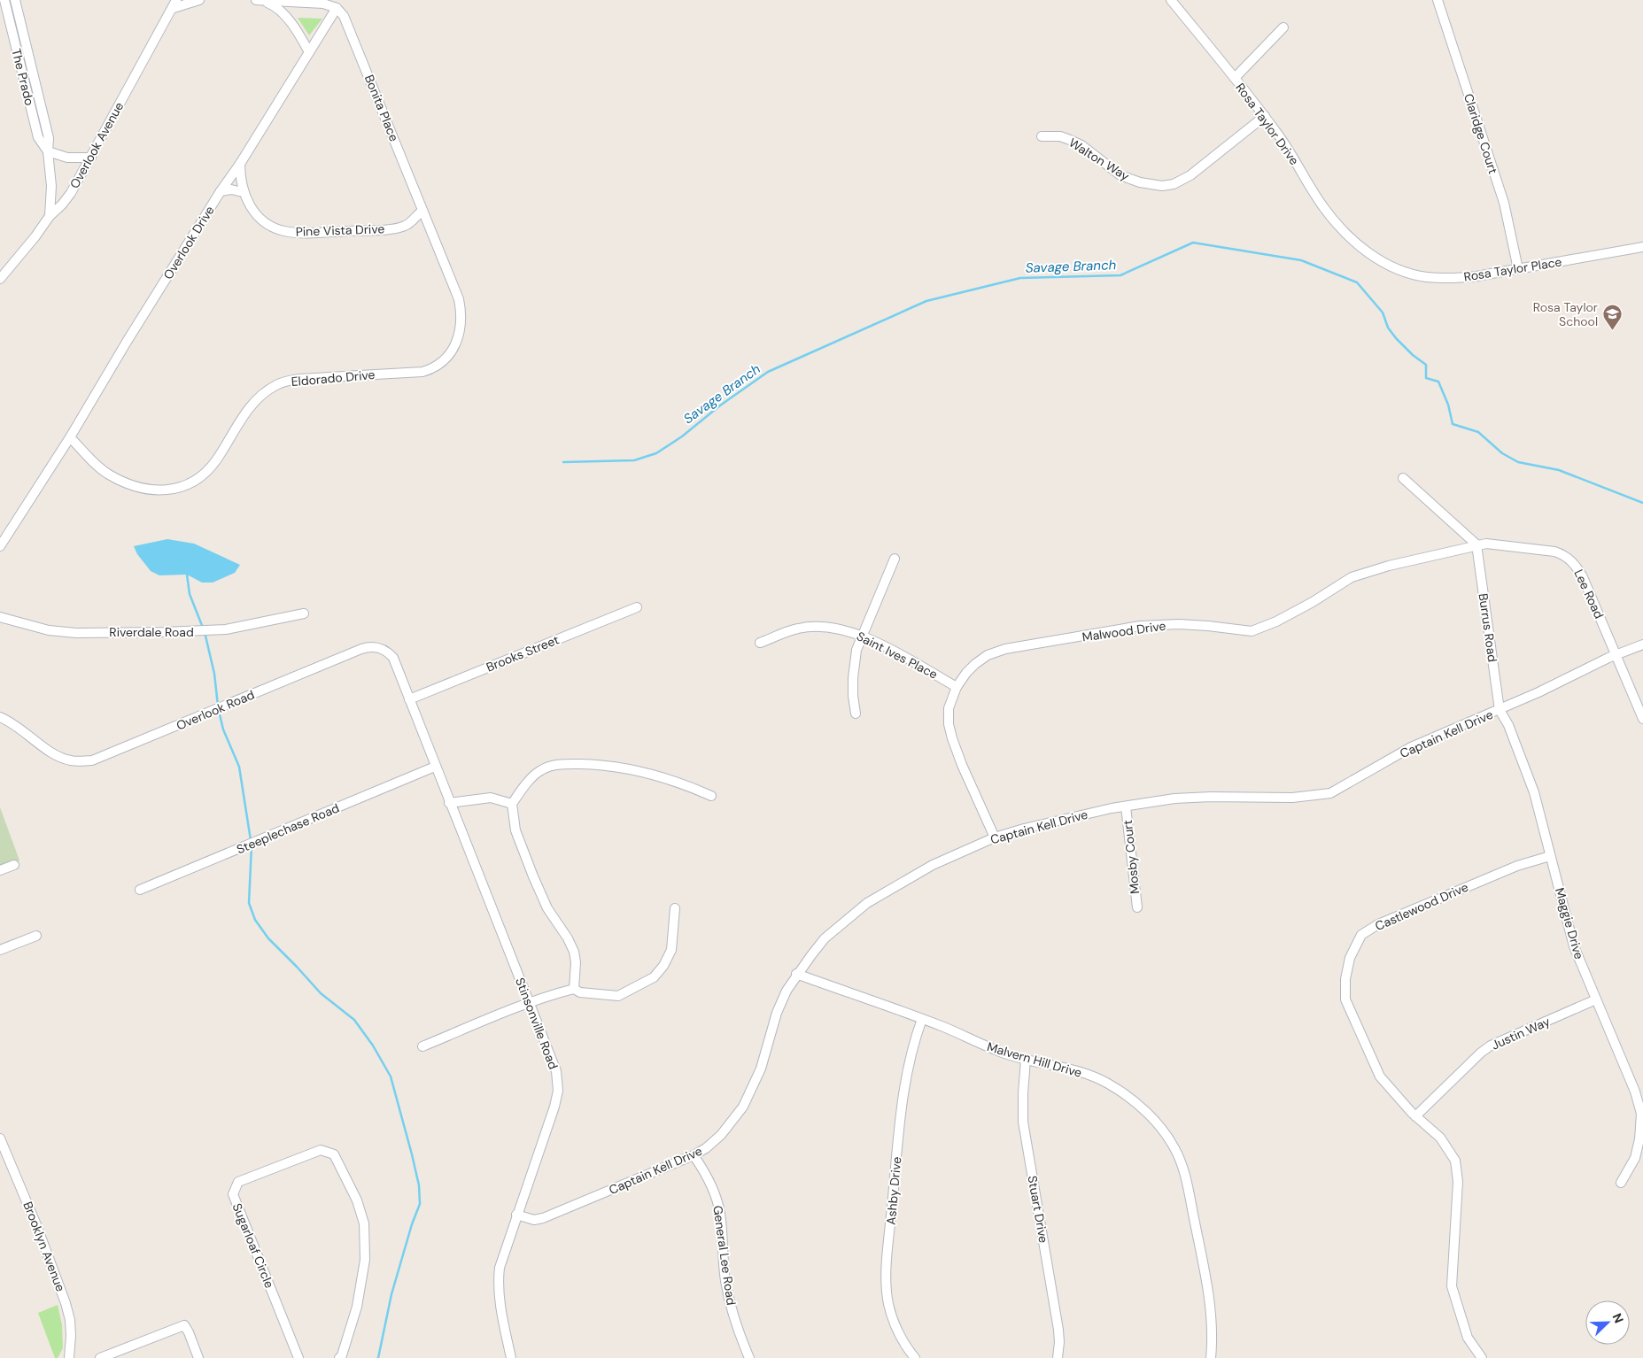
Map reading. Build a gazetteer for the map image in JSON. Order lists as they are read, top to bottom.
{
  "streets": {
    "street": [
      "The Prado",
      "Bonita Place",
      "Rosa Taylor Drive",
      "Claridge Court",
      "Overlook Avenue",
      "Walton Way",
      "Pine Vista Drive",
      "Overlook Drive",
      "Rosa Taylor Place",
      "Eldorado Drive",
      "Lee Road",
      "Burrus Road",
      "Malwood Drive",
      "Riverdale Road",
      "Brooks Street",
      "Saint Ives Place",
      "Overlook Road",
      "Captain Kell Drive",
      "Steeplechase Road",
      "Mosby Court",
      "Castlewood Drive",
      "Maggie Drive",
      "Stinsonville Road",
      "Justin Way",
      "Malvern Hill Drive",
      "Ashby Drive",
      "Stuart Drive",
      "Sugarloaf Circle",
      "Brooklyn Avenue",
      "General Lee Road"
    ]
  },
  "crossings": [
    ["The Prado", "Overlook Avenue"],
    ["Bonita Place", "Pine Vista Drive"],
    ["Bonita Place", "Overlook Drive"],
    ["Bonita Place", "Eldorado Drive"],
    ["Rosa Taylor Drive", "Walton Way"],
    ["Rosa Taylor Drive", "Rosa Taylor Place"],
    ["Claridge Court", "Rosa Taylor Place"],
    ["Pine Vista Drive", "Overlook Drive"],
    ["Pine Vista Drive", "Eldorado Drive"],
    ["Overlook Drive", "Eldorado Drive"],
    ["Lee Road", "Burrus Road"],
    ["Lee Road", "Malwood Drive"],
    ["Lee Road", "Captain Kell Drive"],
    ["Burrus Road", "Malwood Drive"],
    ["Burrus Road", "Captain Kell Drive"],
    ["Burrus Road", "Maggie Drive"],
    ["Malwood Drive", "Saint Ives Place"],
    ["Malwood Drive", "Captain Kell Drive"],
    ["Brooks Street", "Overlook Road"],
    ["Brooks Street", "Stinsonville Road"],
    ["Overlook Road", "Stinsonville Road"],
    ["Captain Kell Drive", "Mosby Court"],
    ["Captain Kell Drive", "Maggie Drive"],
    ["Captain Kell Drive", "Stinsonville Road"],
    ["Captain Kell Drive", "Malvern Hill Drive"],
    ["Captain Kell Drive", "General Lee Road"],
    ["Steeplechase Road", "Stinsonville Road"],
    ["Castlewood Drive", "Maggie Drive"],
    ["Castlewood Drive", "Justin Way"],
    ["Maggie Drive", "Justin Way"],
    ["Malvern Hill Drive", "Ashby Drive"],
    ["Malvern Hill Drive", "Stuart Drive"]
  ],
  "water": ["Savage Branch"],
  "places": {
    "school or university": ["Rosa Taylor School"]
  },
  "north": "top right"
}
